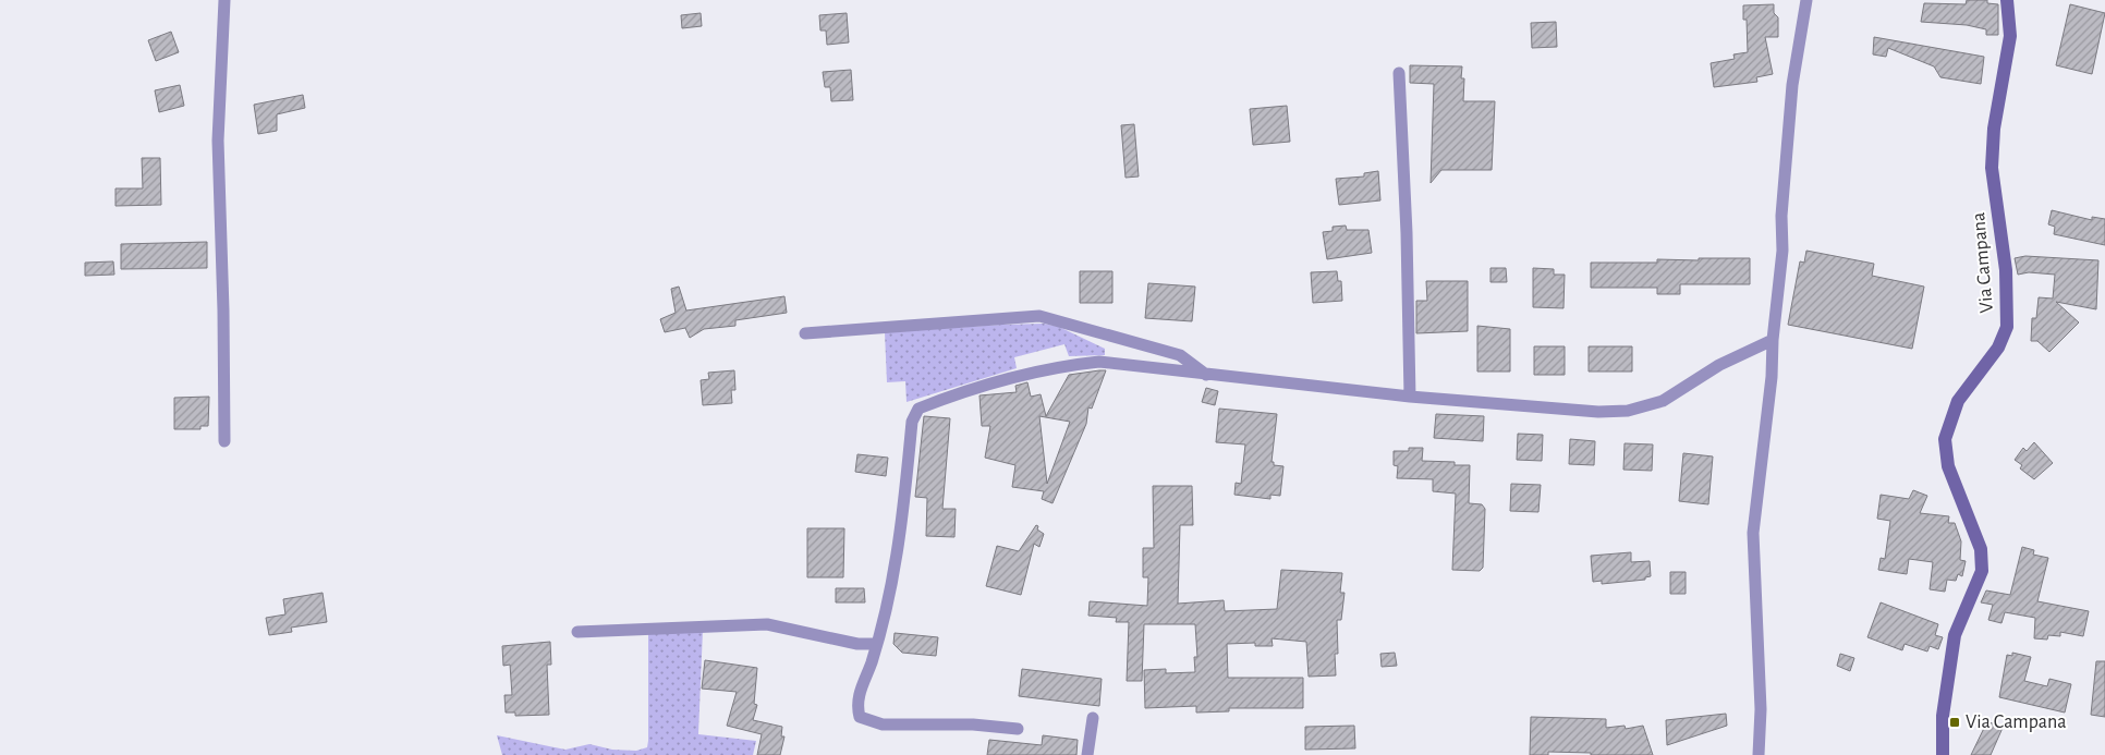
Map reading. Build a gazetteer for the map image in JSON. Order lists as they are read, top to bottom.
{
  "streets": {
    "main road": ["Via Campana"]
  },
  "places": {
    "transit": ["Via Campana"]
  }
}
